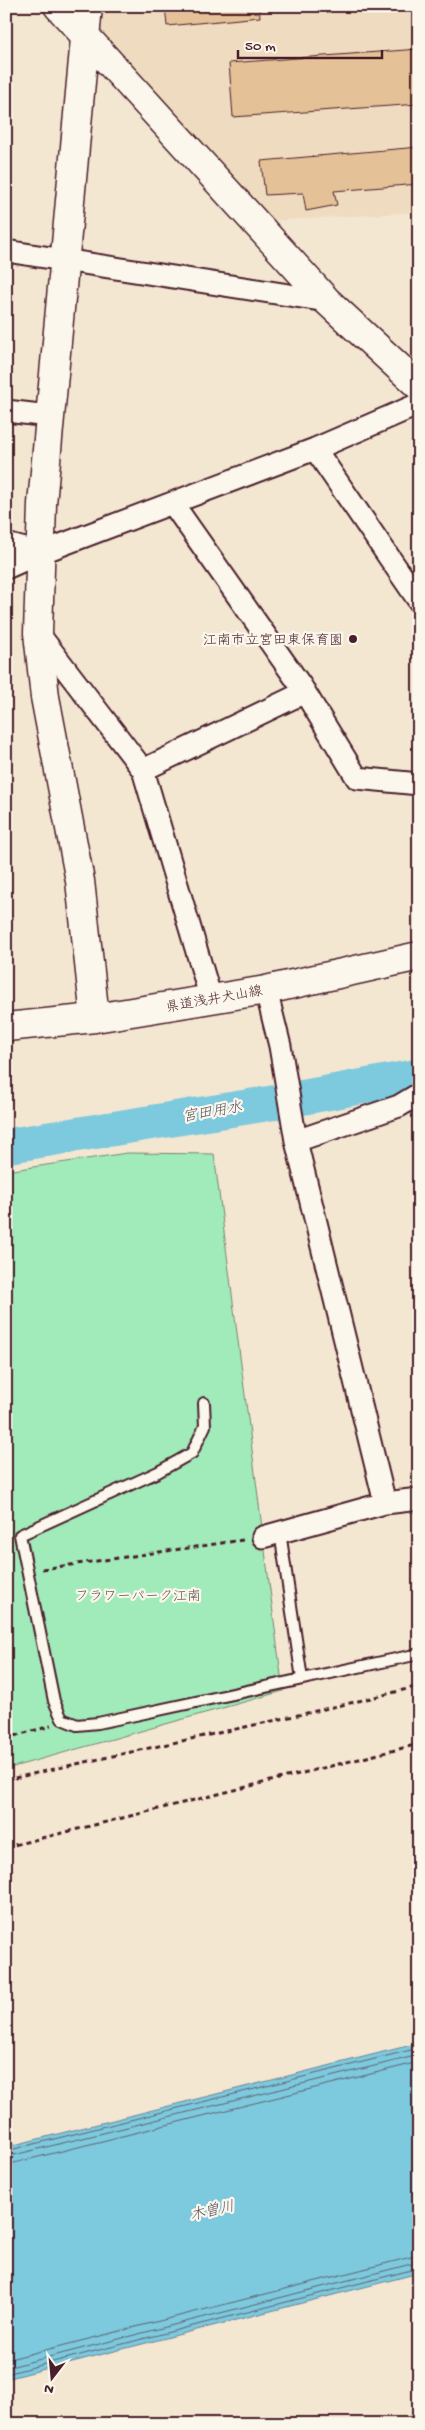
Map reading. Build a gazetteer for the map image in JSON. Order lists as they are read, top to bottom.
{
  "streets": {
    "street": ["県道浅井犬山線"]
  },
  "water": ["宮田用水", "木曽川"],
  "parks": ["フラワーパーク江南"],
  "places": ["江南市立宮田東保育園"],
  "scale_bar": "50 m",
  "north": "bottom"
}
